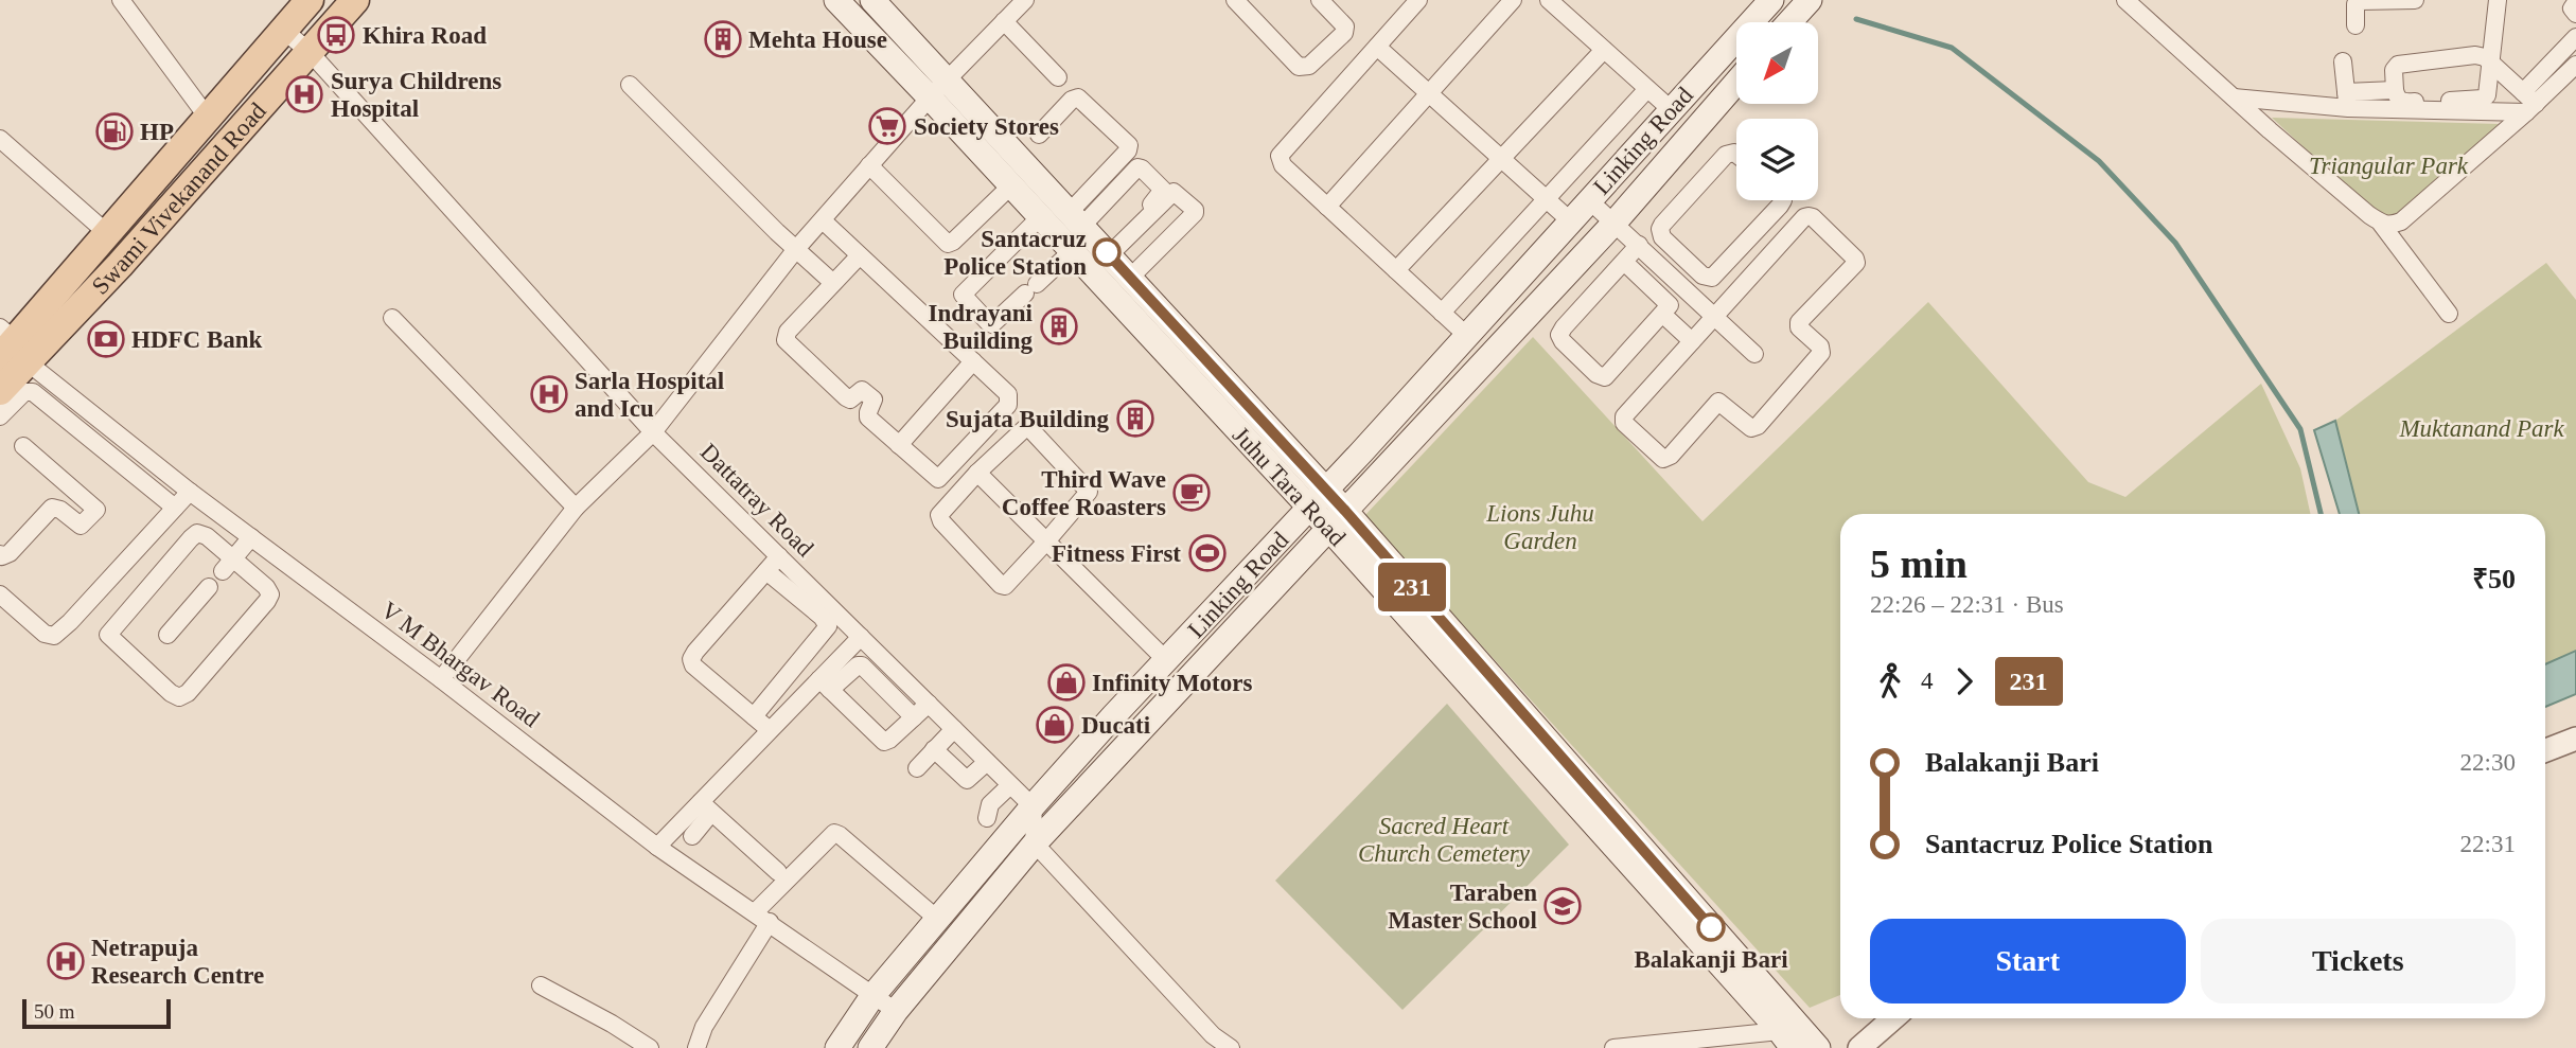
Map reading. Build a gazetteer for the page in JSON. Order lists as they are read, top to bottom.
{
  "streets": {
    "main road": ["Linking Road", "Swami Vivekanand Road", "Juhu Tara Road"],
    "street": ["Dattatray Road", "V M Bhargav Road"]
  },
  "crossings": [
    ["Linking Road", "Juhu Tara Road"],
    ["Linking Road", "Dattatray Road"],
    ["Linking Road", "V M Bhargav Road"],
    ["Swami Vivekanand Road", "Dattatray Road"],
    ["Swami Vivekanand Road", "V M Bhargav Road"]
  ],
  "parks": [
    "Triangular Park",
    "Muktanand Park",
    "Lions Juhu Garden",
    "Sacred Heart Church Cemetery"
  ],
  "places": {
    "bus stop": ["Khira Road"],
    "building": ["Mehta House", "Indrayani Building", "Sujata Building"],
    "hospital": ["Surya Childrens Hospital", "Sarla Hospital and Icu", "Netrapuja Research Centre"],
    "supermarket": ["Society Stores"],
    "fuel station": ["HP"],
    "other": ["Santacruz Police Station", "Balakanji Bari"],
    "bank": ["HDFC Bank"],
    "cafe": ["Third Wave Coffee Roasters"],
    "sports": ["Fitness First"],
    "shop": ["Infinity Motors", "Ducati"],
    "school or university": ["Taraben Master School"]
  },
  "lines": ["bus line 231"],
  "scale_bar": "50 m",
  "north": "bottom left",
  "page": {
    "on_map": "231",
    "heading": ["5 min", "22:26 – 22:31 · Bus", "₹50"],
    "legs": ["4", "231"],
    "list": [
      {
        "name": "Balakanji Bari",
        "value": "22:30"
      },
      {
        "name": "Santacruz Police Station",
        "value": "22:31"
      }
    ],
    "buttons": ["Start", "Tickets"],
    "scale": "50 m"
  }
}
